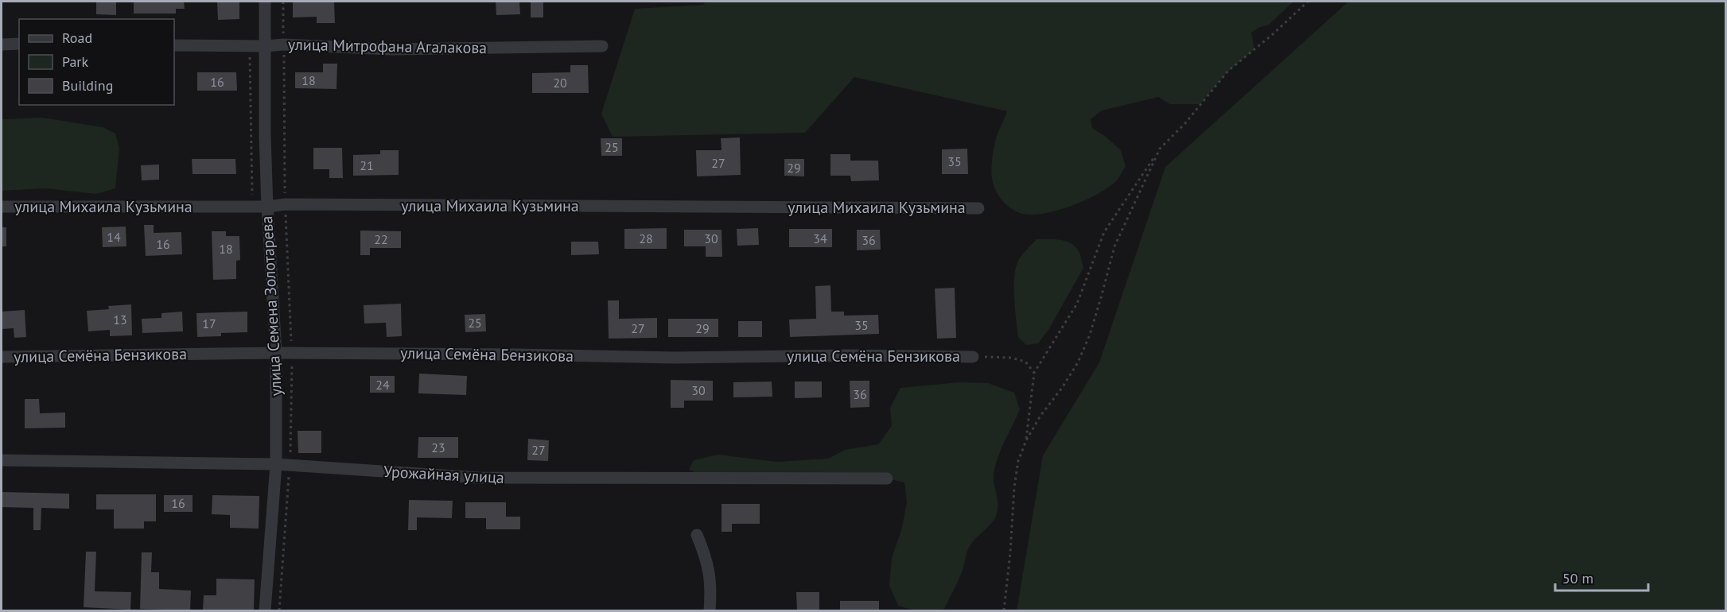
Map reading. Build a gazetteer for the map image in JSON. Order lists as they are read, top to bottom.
{
  "streets": {
    "street": [
      "улица Митрофана Агалакова",
      "улица Михаила Кузьмина",
      "улица Семена Золотарева",
      "улица Семёна Бензикова",
      "Урожайная улица"
    ]
  },
  "crossings": [
    ["улица Митрофана Агалакова", "улица Семена Золотарева"],
    ["улица Михаила Кузьмина", "улица Семена Золотарева"],
    ["улица Семена Золотарева", "улица Семёна Бензикова"],
    ["улица Семена Золотарева", "Урожайная улица"]
  ],
  "house_numbers": [
    "18",
    "16",
    "20",
    "25",
    "35",
    "27",
    "21",
    "29",
    "14",
    "28",
    "30",
    "34",
    "22",
    "36",
    "16",
    "18",
    "13",
    "25",
    "17",
    "35",
    "27",
    "29",
    "24",
    "30",
    "36",
    "23",
    "27",
    "16"
  ],
  "legend": ["Road", "Park", "Building"],
  "scale_bar": "50 m"
}
